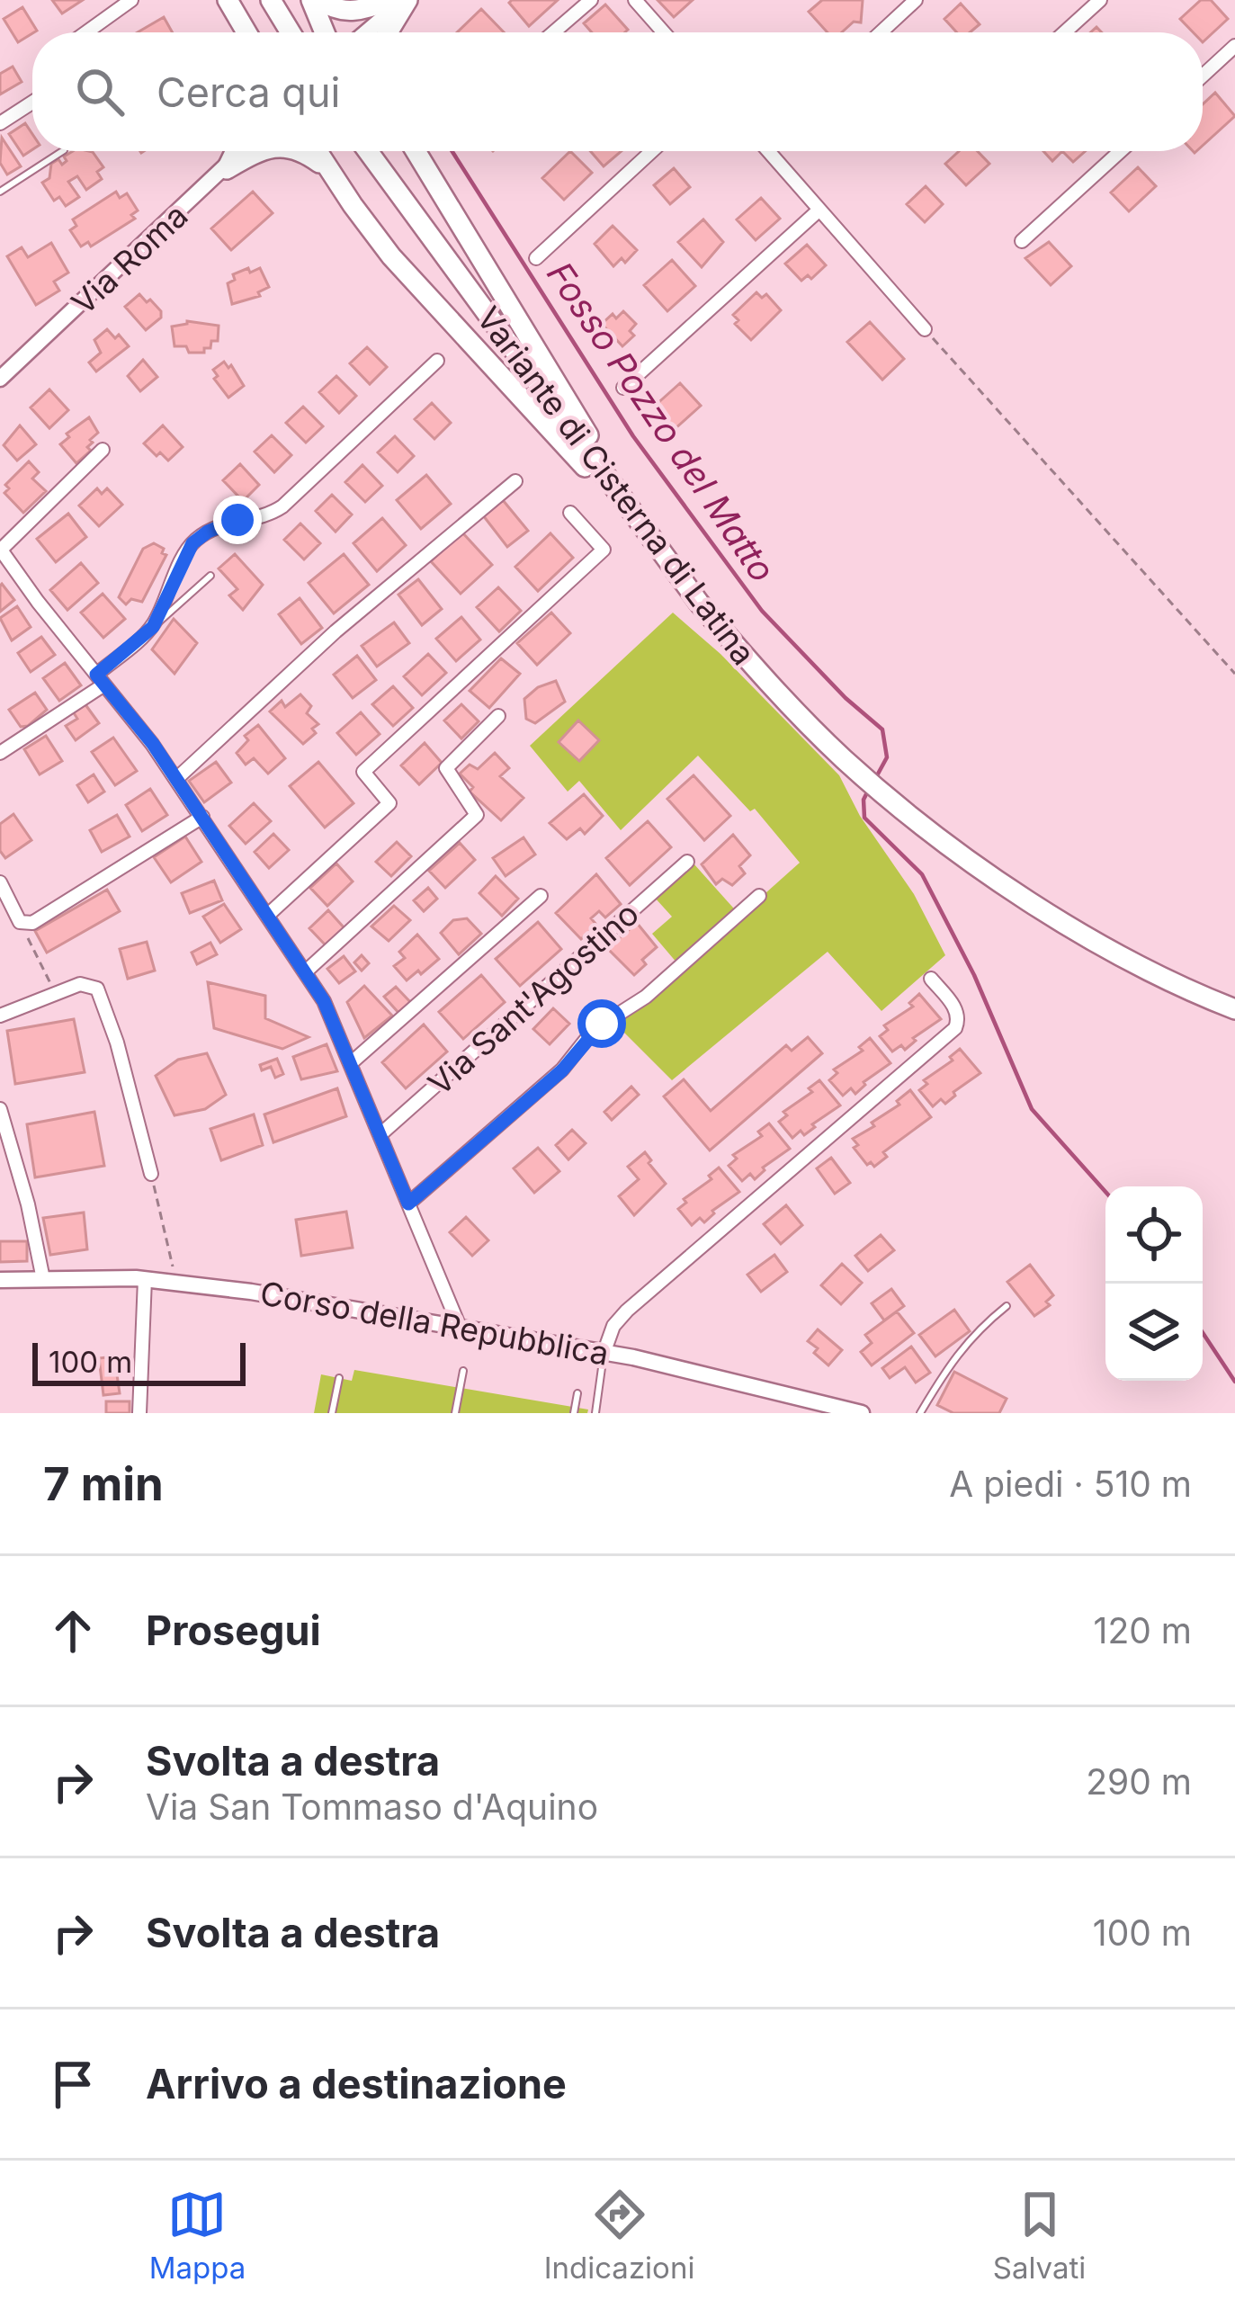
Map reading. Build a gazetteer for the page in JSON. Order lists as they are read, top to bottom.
{
  "streets": {
    "main road": ["Variante di Cisterna di Latina"],
    "street": ["Via Roma", "Via Sant'Agostino", "Corso della Repubblica"]
  },
  "water": ["Fosso Pozzo del Matto"],
  "scale_bar": "100 m",
  "page": {
    "search": "Cerca qui",
    "scale": "100 m",
    "heading": ["7 min", "A piedi · 510 m"],
    "list": [
      ["Prosegui", "120 m"],
      ["Svolta a destra", "Via San Tommaso d'Aquino", "290 m"],
      ["Svolta a destra", "100 m"],
      "Arrivo a destinazione"
    ],
    "nav": ["Mappa", "Indicazioni", "Salvati"]
  }
}
